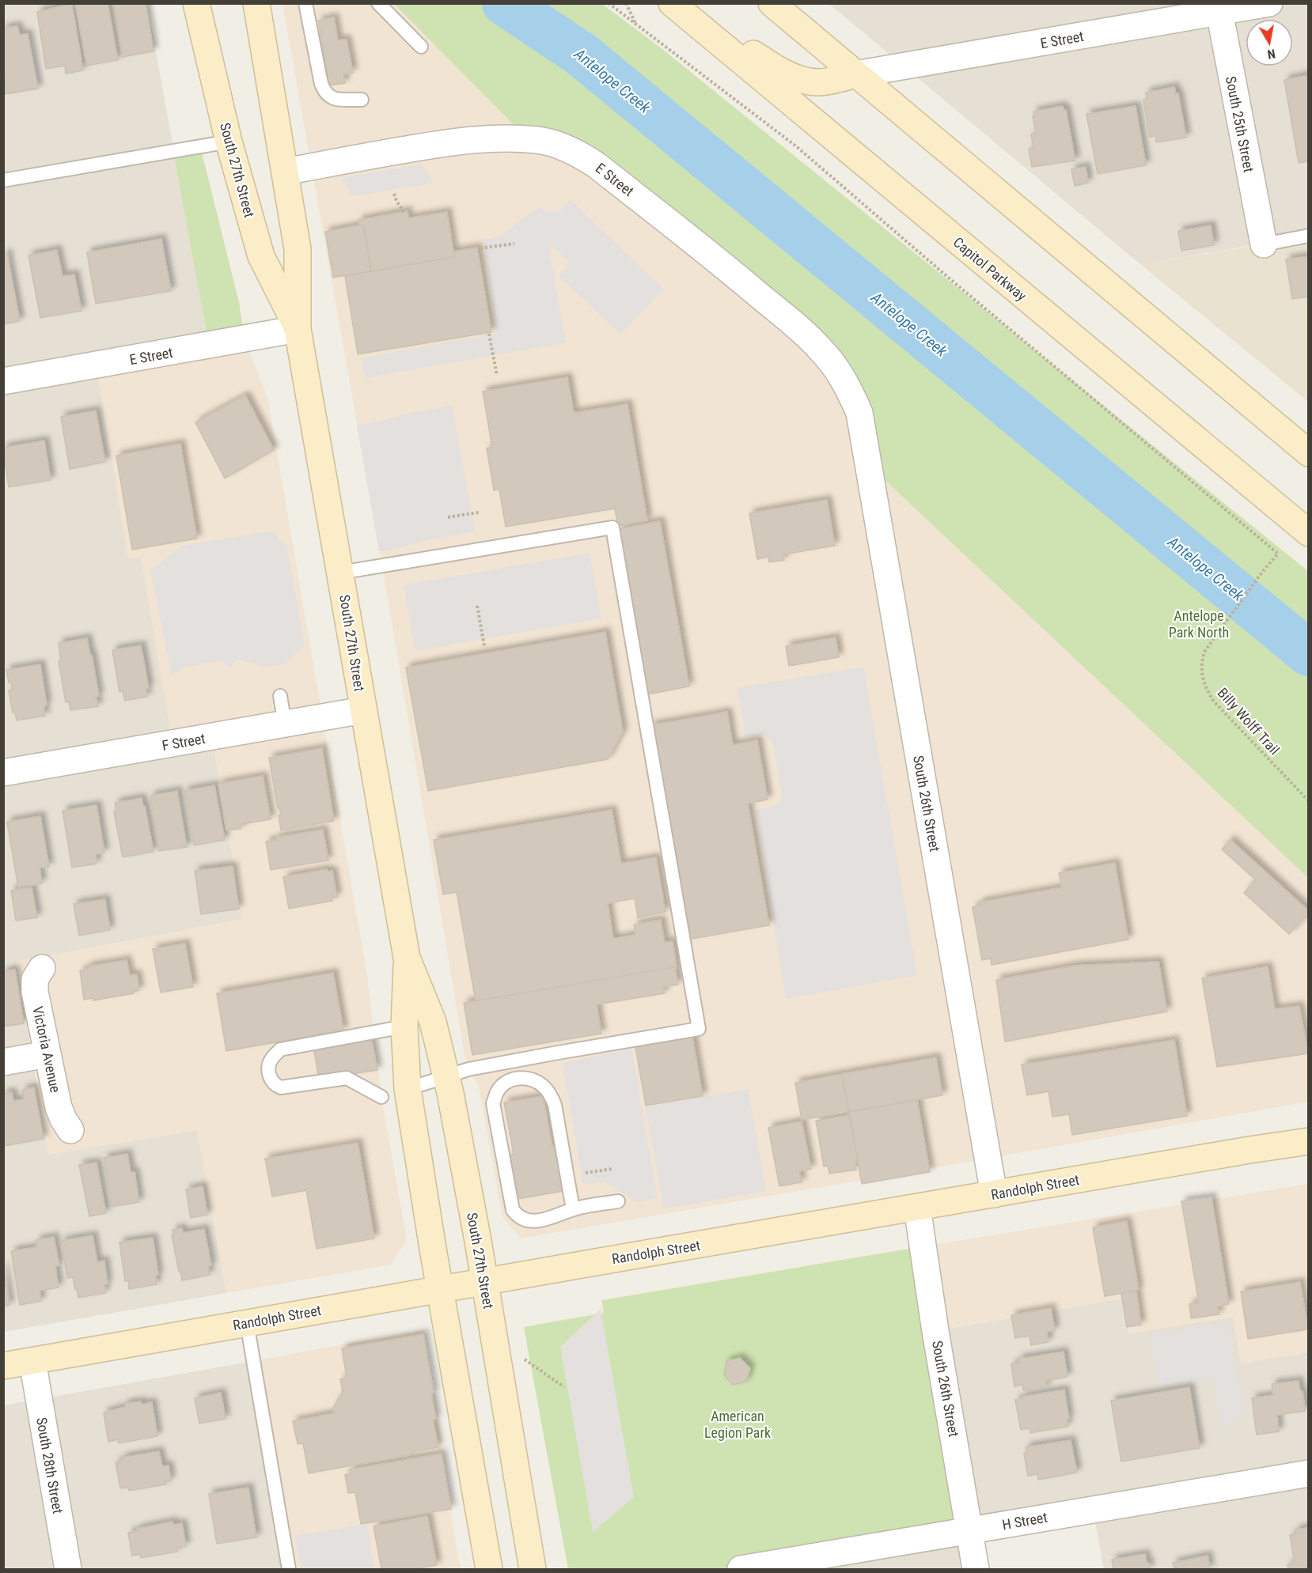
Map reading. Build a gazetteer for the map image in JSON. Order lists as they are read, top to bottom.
{
  "streets": {
    "main road": ["South 27th Street", "Capitol Parkway", "Randolph Street"],
    "street": [
      "E Street",
      "South 25th Street",
      "F Street",
      "South 26th Street",
      "Victoria Avenue",
      "South 28th Street",
      "H Street"
    ],
    "path": ["Billy Wolff Trail"]
  },
  "crossings": [
    ["E Street", "South 25th Street"],
    ["E Street", "South 27th Street"],
    ["E Street", "South 26th Street"],
    ["South 27th Street", "F Street"],
    ["South 27th Street", "Randolph Street"],
    ["South 26th Street", "Randolph Street"],
    ["South 26th Street", "H Street"],
    ["Randolph Street", "South 28th Street"]
  ],
  "water": ["Antelope Creek"],
  "parks": ["Antelope Park North", "American Legion Park"],
  "north": "bottom"
}
